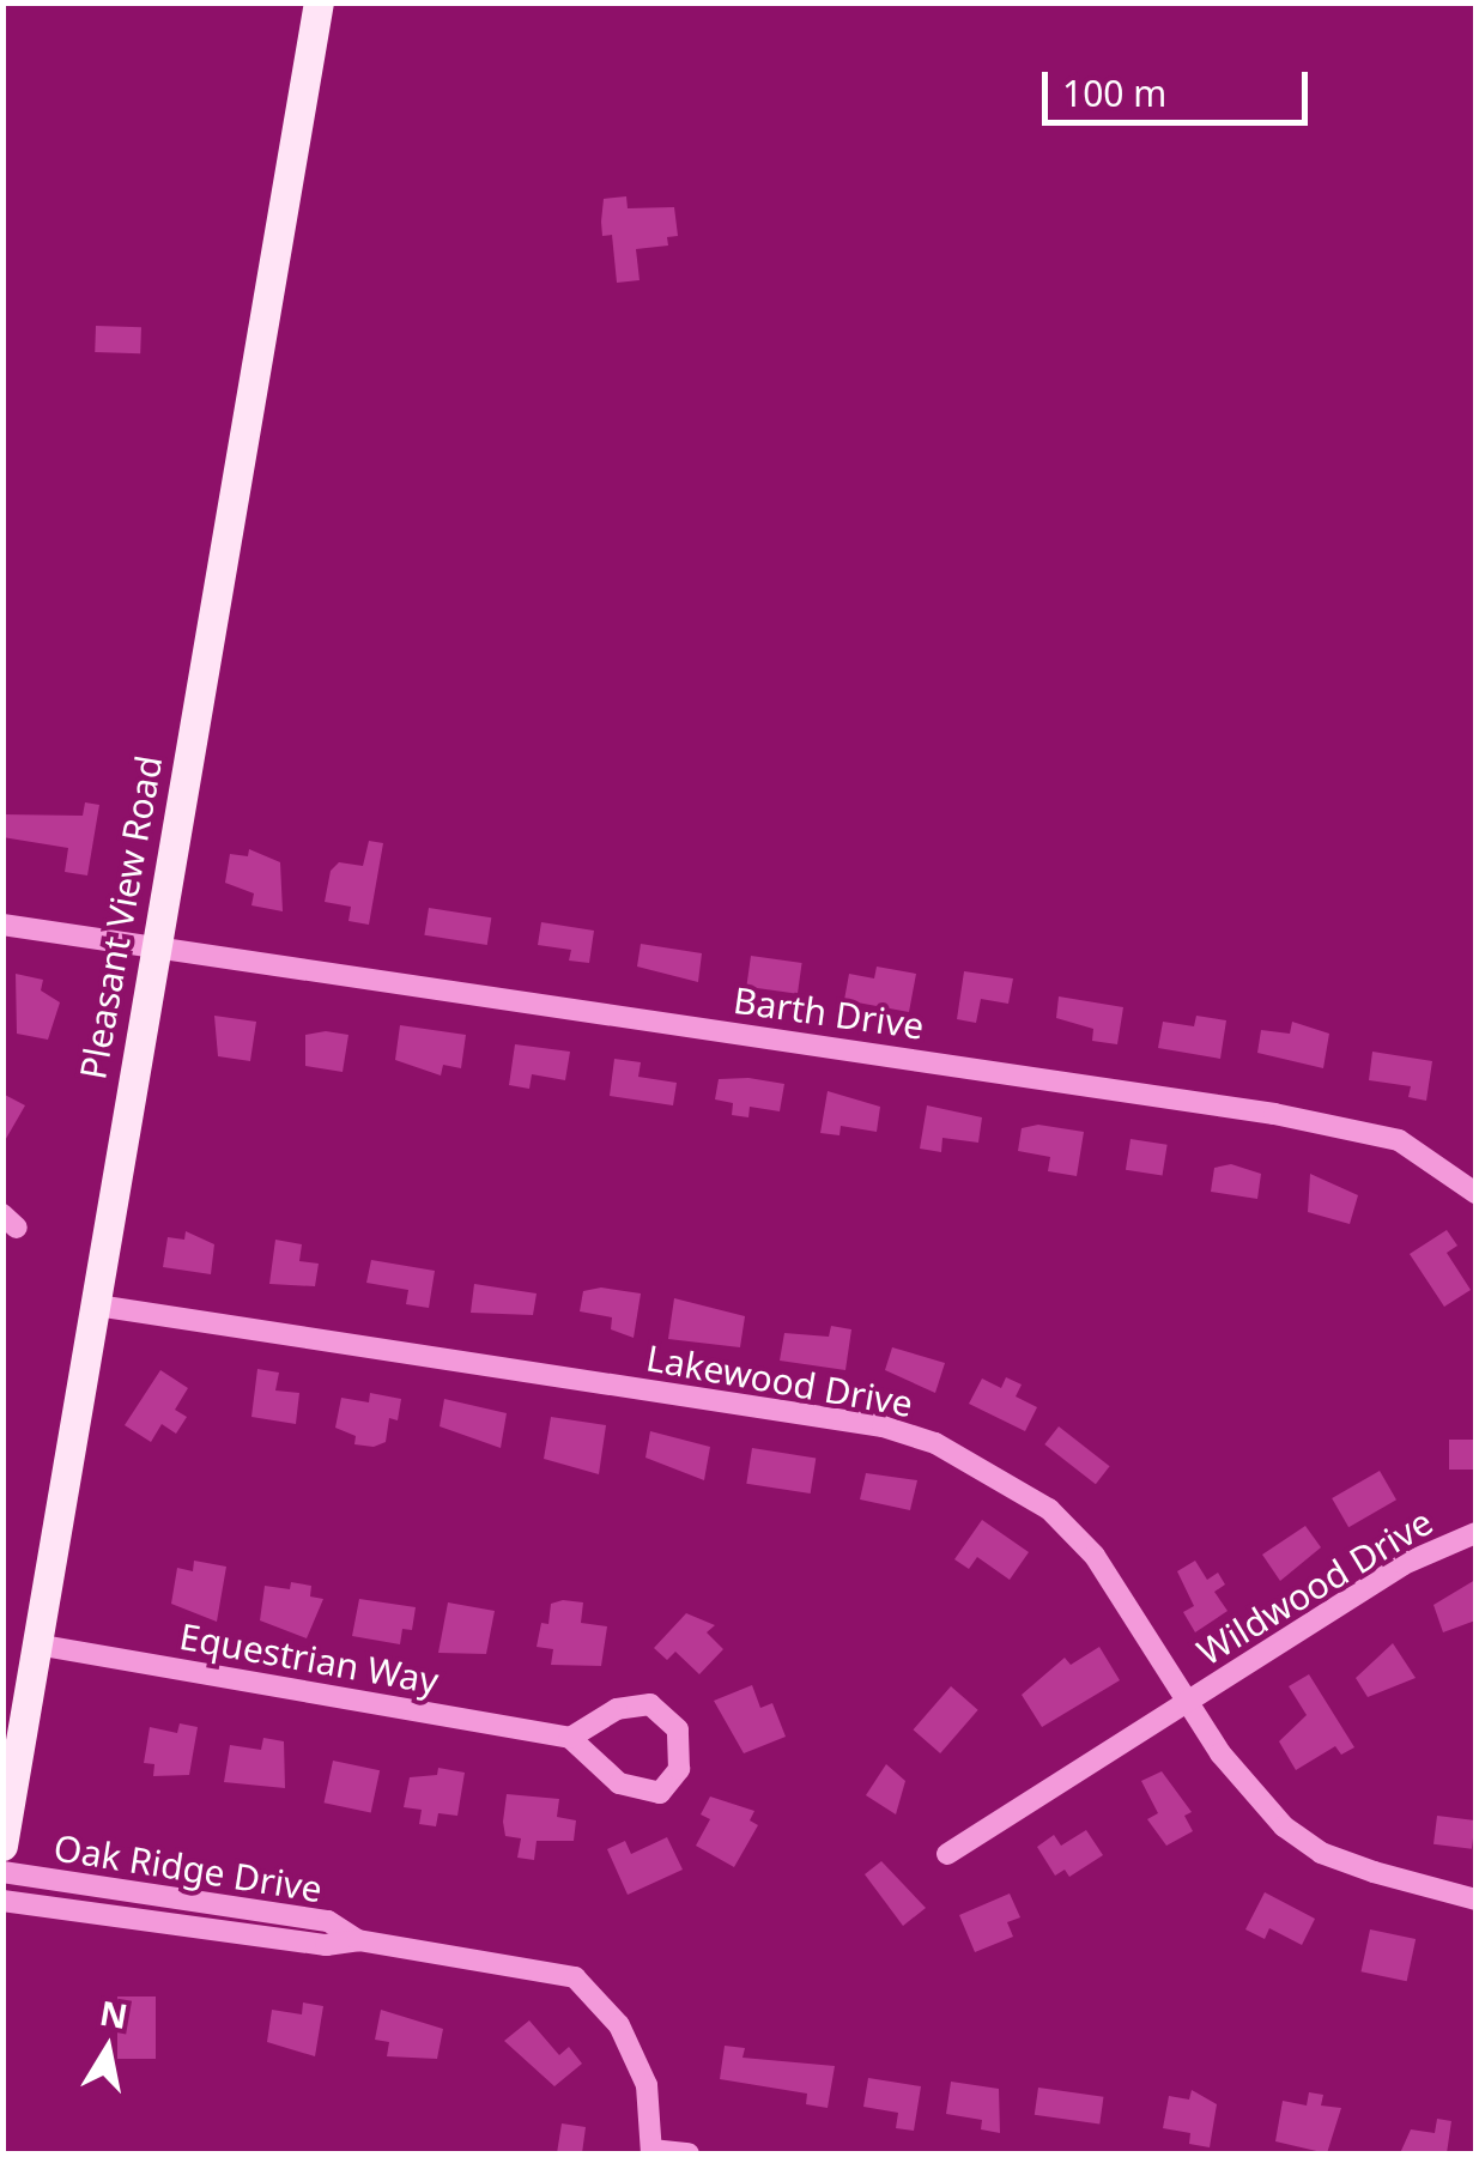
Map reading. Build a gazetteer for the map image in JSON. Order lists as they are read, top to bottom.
{
  "streets": {
    "main road": ["Pleasant View Road"],
    "street": [
      "Barth Drive",
      "Lakewood Drive",
      "Wildwood Drive",
      "Equestrian Way",
      "Oak Ridge Drive"
    ]
  },
  "crossings": [
    ["Pleasant View Road", "Barth Drive"],
    ["Pleasant View Road", "Lakewood Drive"],
    ["Pleasant View Road", "Equestrian Way"],
    ["Lakewood Drive", "Wildwood Drive"]
  ],
  "scale_bar": "100 m",
  "north": "top"
}
